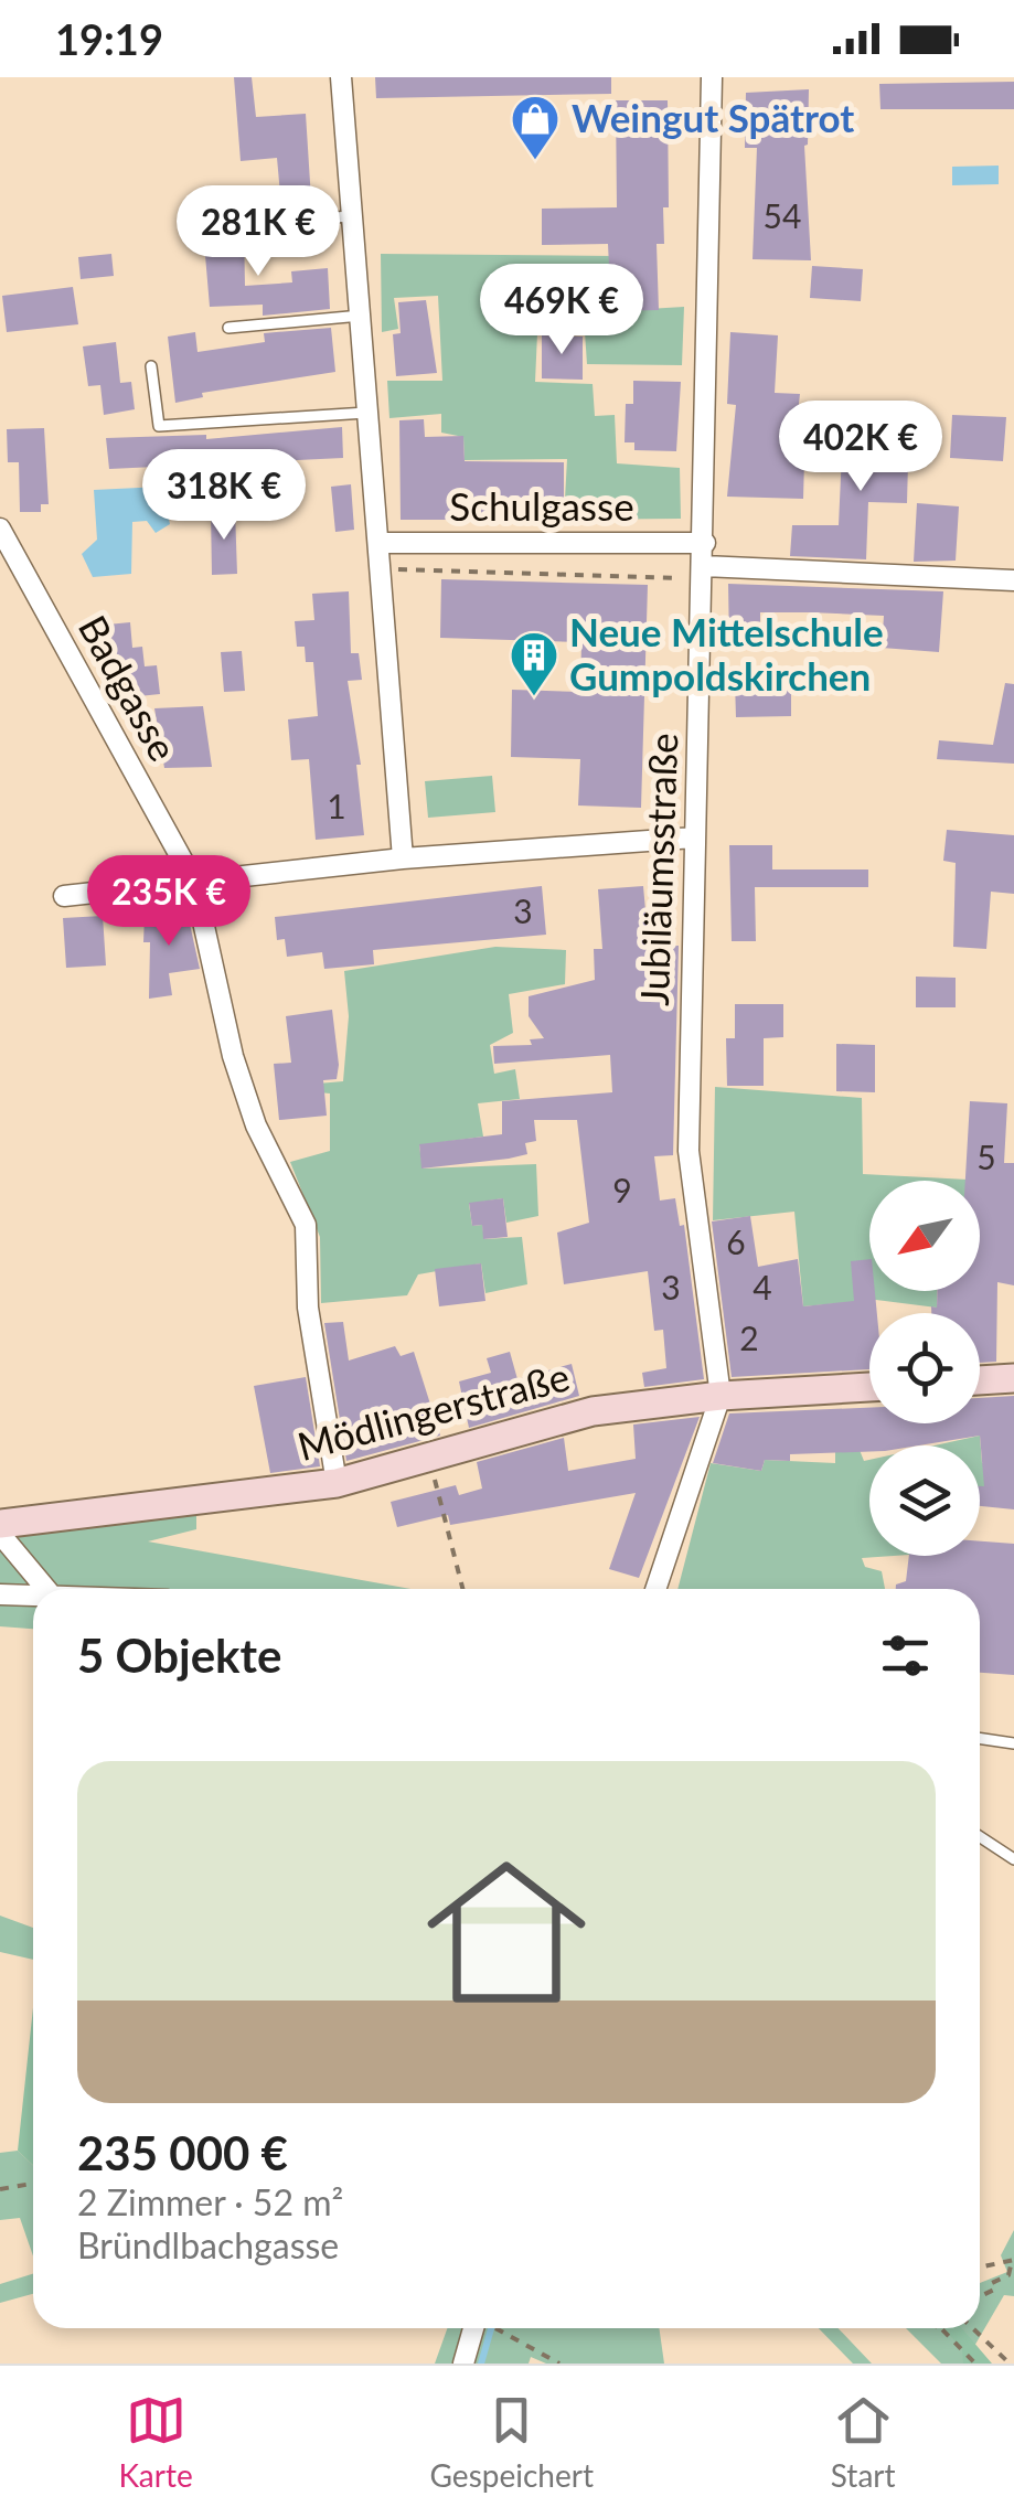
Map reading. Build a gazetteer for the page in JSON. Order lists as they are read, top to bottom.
{
  "streets": {
    "main road": ["Mödlingerstraße"],
    "street": ["Schulgasse", "Badgasse", "Jubiläumsstraße"]
  },
  "crossings": [
    ["Schulgasse", "Jubiläumsstraße"],
    ["Badgasse", "Mödlingerstraße"],
    ["Jubiläumsstraße", "Mödlingerstraße"]
  ],
  "places": {
    "shop": ["Weingut Spätrot"],
    "building": ["Neue Mittelschule Gumpoldskirchen"]
  },
  "house_numbers": [
    "54",
    "1",
    "3",
    "5",
    "9",
    "6",
    "3",
    "4",
    "2"
  ],
  "north": "bottom left",
  "page": {
    "status": "19:19",
    "price": [
      "281K €",
      "469K €",
      "402K €",
      "318K €",
      "235K €"
    ],
    "heading": "5 Objekte",
    "list": [
      {
        "name": "235 000 €",
        "note": "2 Zimmer · 52 m² · Bründlbachgasse"
      }
    ],
    "tabs": ["Karte", "Gespeichert", "Start"]
  }
}
